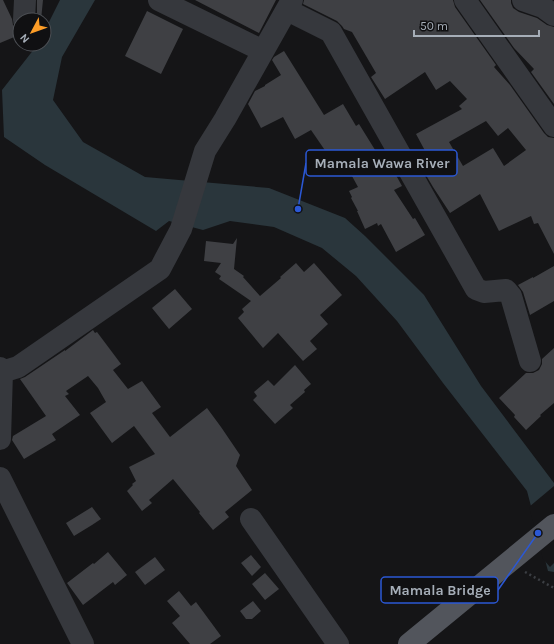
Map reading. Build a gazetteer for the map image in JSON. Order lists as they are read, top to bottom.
{
  "places": ["Mamala Wawa River", "Mamala Bridge"],
  "scale_bar": "50 m",
  "north": "bottom left"
}
